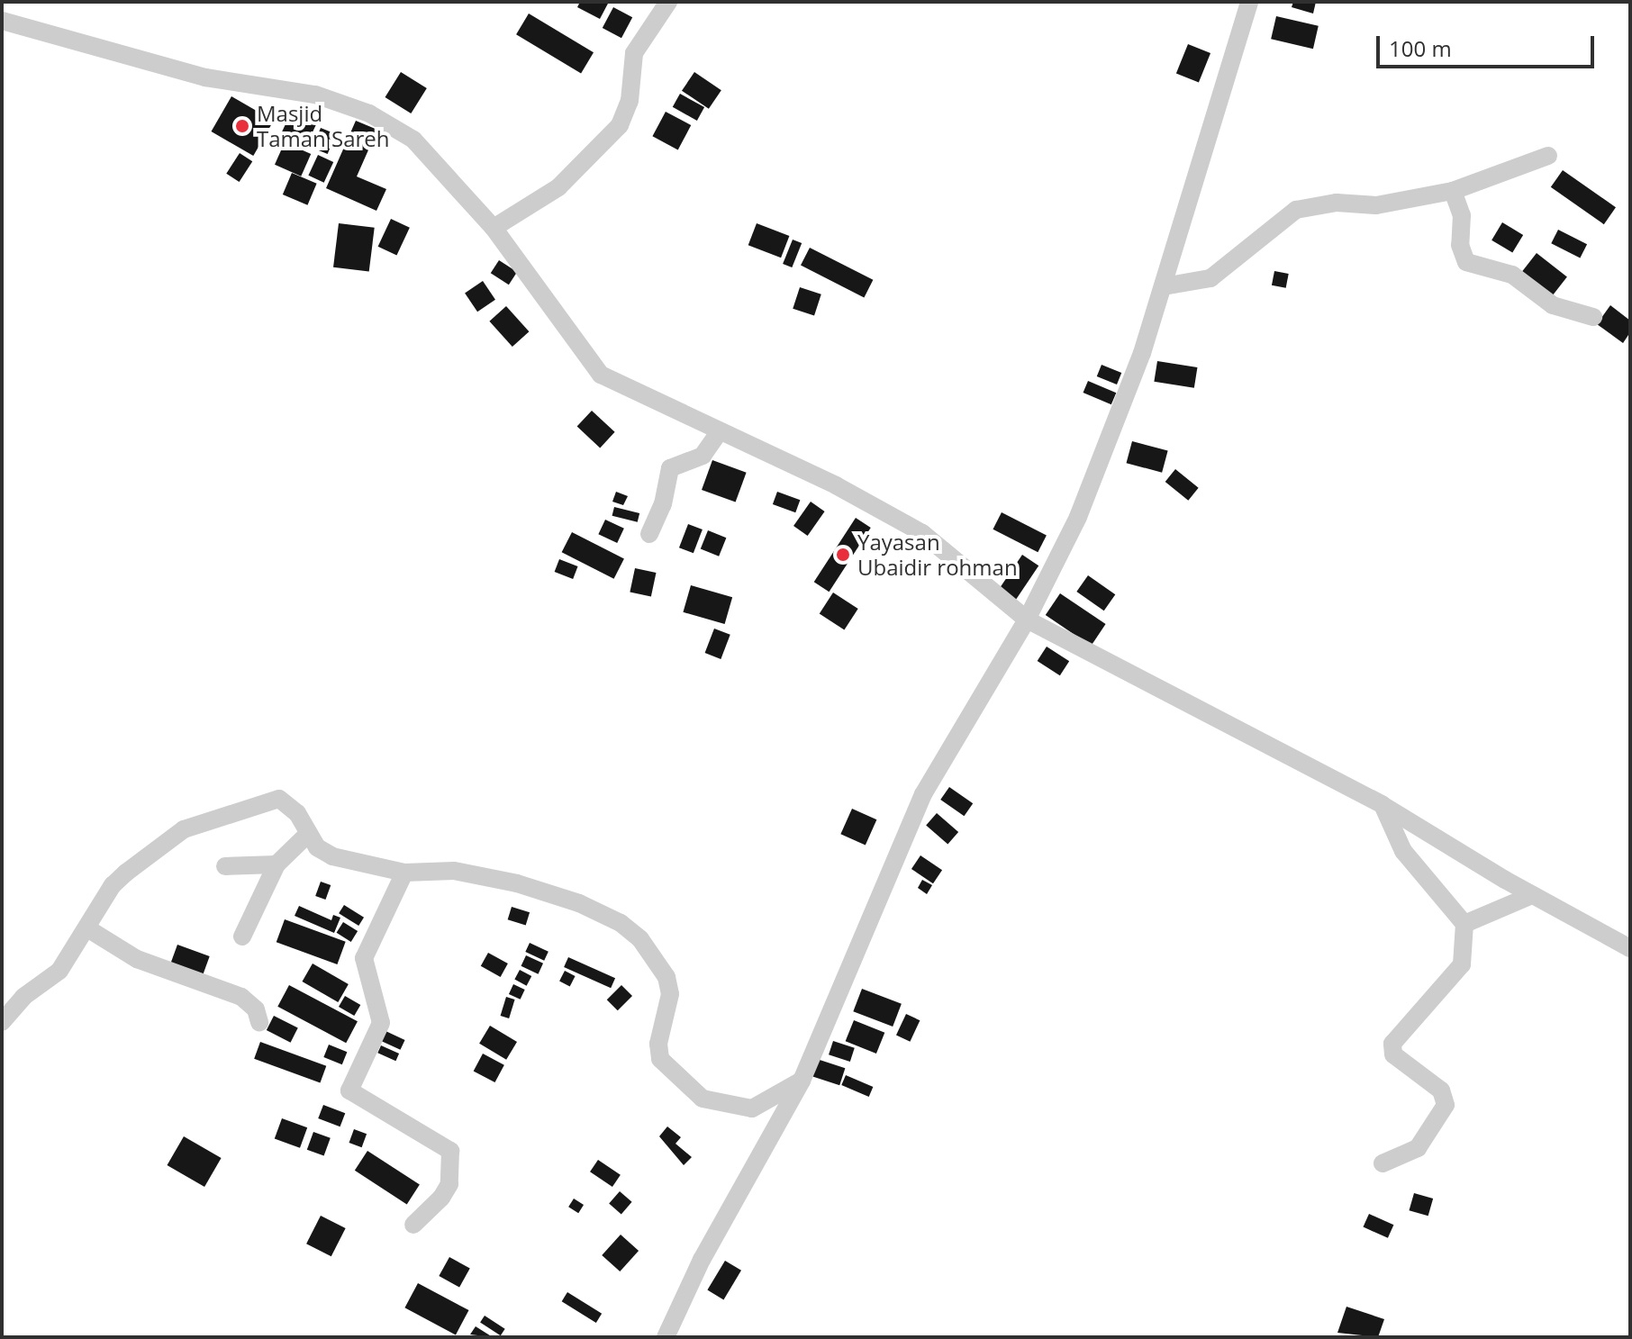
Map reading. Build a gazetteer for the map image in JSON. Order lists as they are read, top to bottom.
{
  "places": ["Masjid Taman Sareh", "Yayasan Ubaidir rohman"],
  "scale_bar": "100 m"
}
